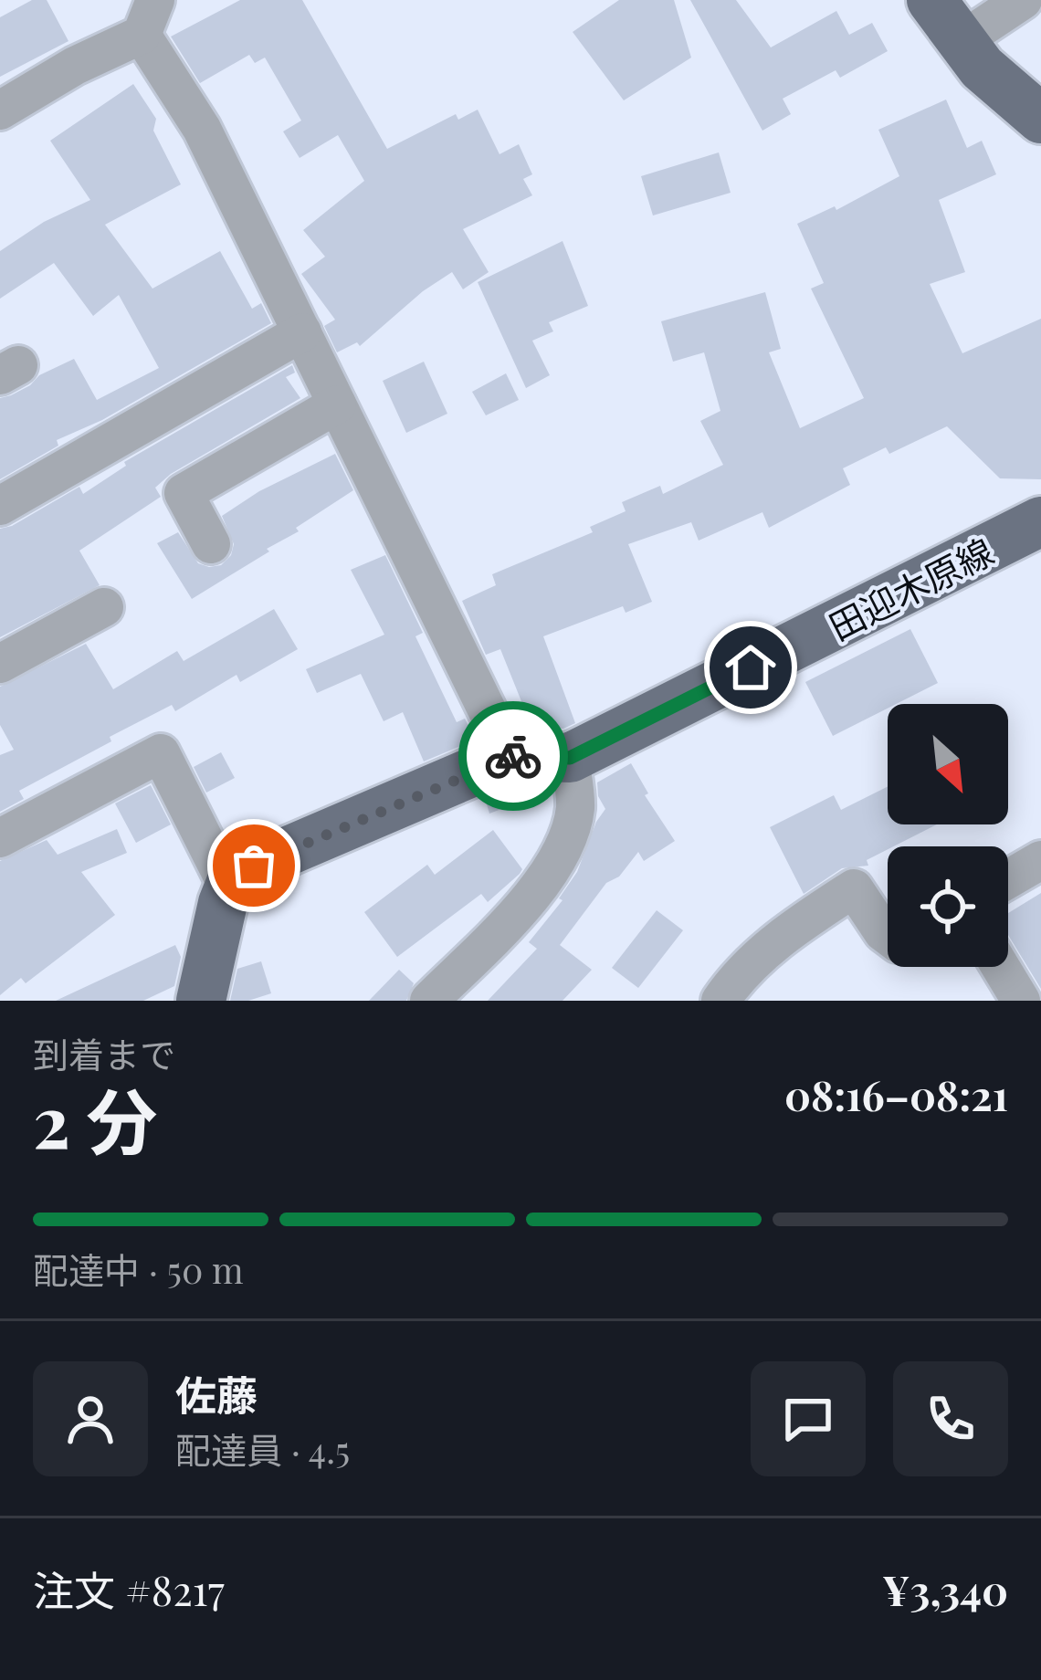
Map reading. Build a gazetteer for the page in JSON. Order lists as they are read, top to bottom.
{
  "streets": {
    "main road": ["田迎木原線"]
  },
  "north": "bottom right",
  "page": {
    "heading": ["2 分", "到着まで", "08:16–08:21"],
    "panel": [
      "佐藤",
      "配達員 · 4.5",
      "注文 #8217",
      "¥3,340"
    ],
    "bar": "配達中 · 50 m"
  }
}
